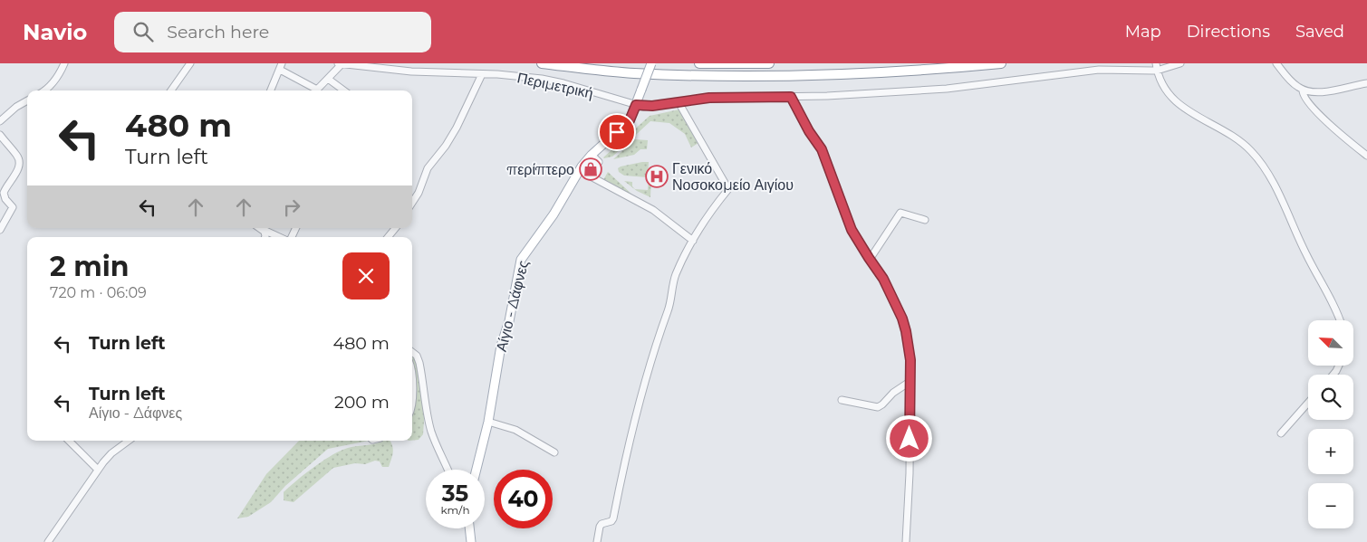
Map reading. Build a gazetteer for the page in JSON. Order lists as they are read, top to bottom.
{
  "streets": {
    "main road": ["Αίγιο - Δάφνες"],
    "street": ["Περιμετρική"]
  },
  "crossings": [
    ["Περιμετρική", "Αίγιο - Δάφνες"]
  ],
  "places": {
    "shop": ["περίπτερο"],
    "hospital": ["Γενικό Νοσοκομείο Αιγίου"]
  },
  "north": "top left",
  "page": {
    "header": "Navio",
    "search": "Search here",
    "nav": ["Map", "Directions", "Saved"],
    "turn": ["480 m", "Turn left"],
    "heading": ["2 min", "720 m · 06:09"],
    "list": [
      {
        "name": "Turn left",
        "value": "480 m"
      },
      {
        "name": "Turn left",
        "note": "Αίγιο - Δάφνες",
        "value": "200 m"
      }
    ],
    "map_buttons": ["+", "−"],
    "speed": "35 km/h",
    "limit": "40"
  }
}
